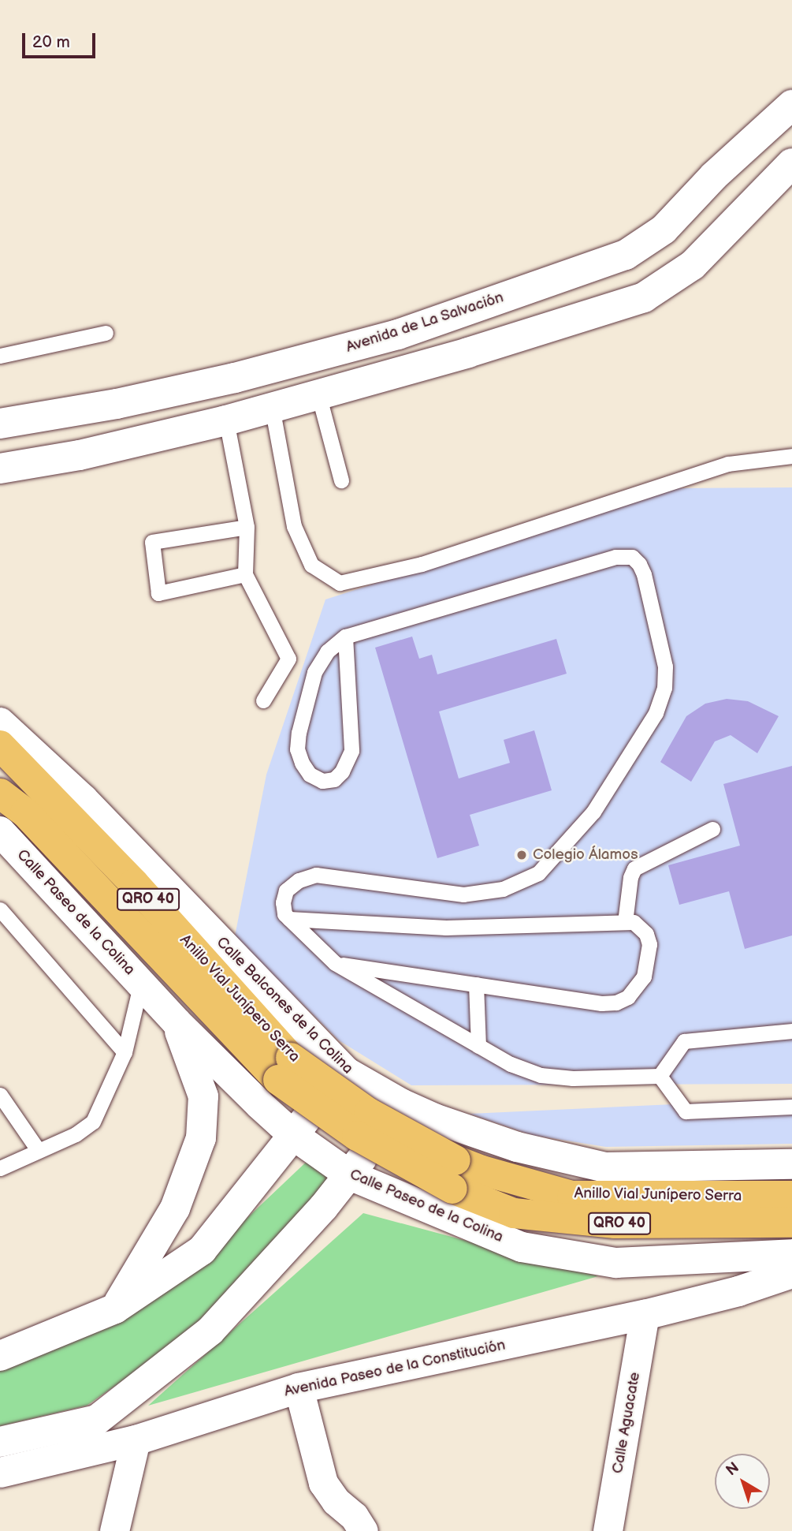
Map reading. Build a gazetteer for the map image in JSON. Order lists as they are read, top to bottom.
{
  "streets": {
    "highway": ["QRO 40", "Anillo Vial Junípero Serra"],
    "street": [
      "Avenida de La Salvación",
      "Calle Paseo de la Colina",
      "Calle Balcones de la Colina",
      "Avenida Paseo de la Constitución",
      "Calle Aguacate"
    ]
  },
  "crossings": [
    ["Avenida Paseo de la Constitución", "Calle Aguacate"]
  ],
  "places": ["Colegio Álamos"],
  "scale_bar": "20 m",
  "north": "top left"
}
